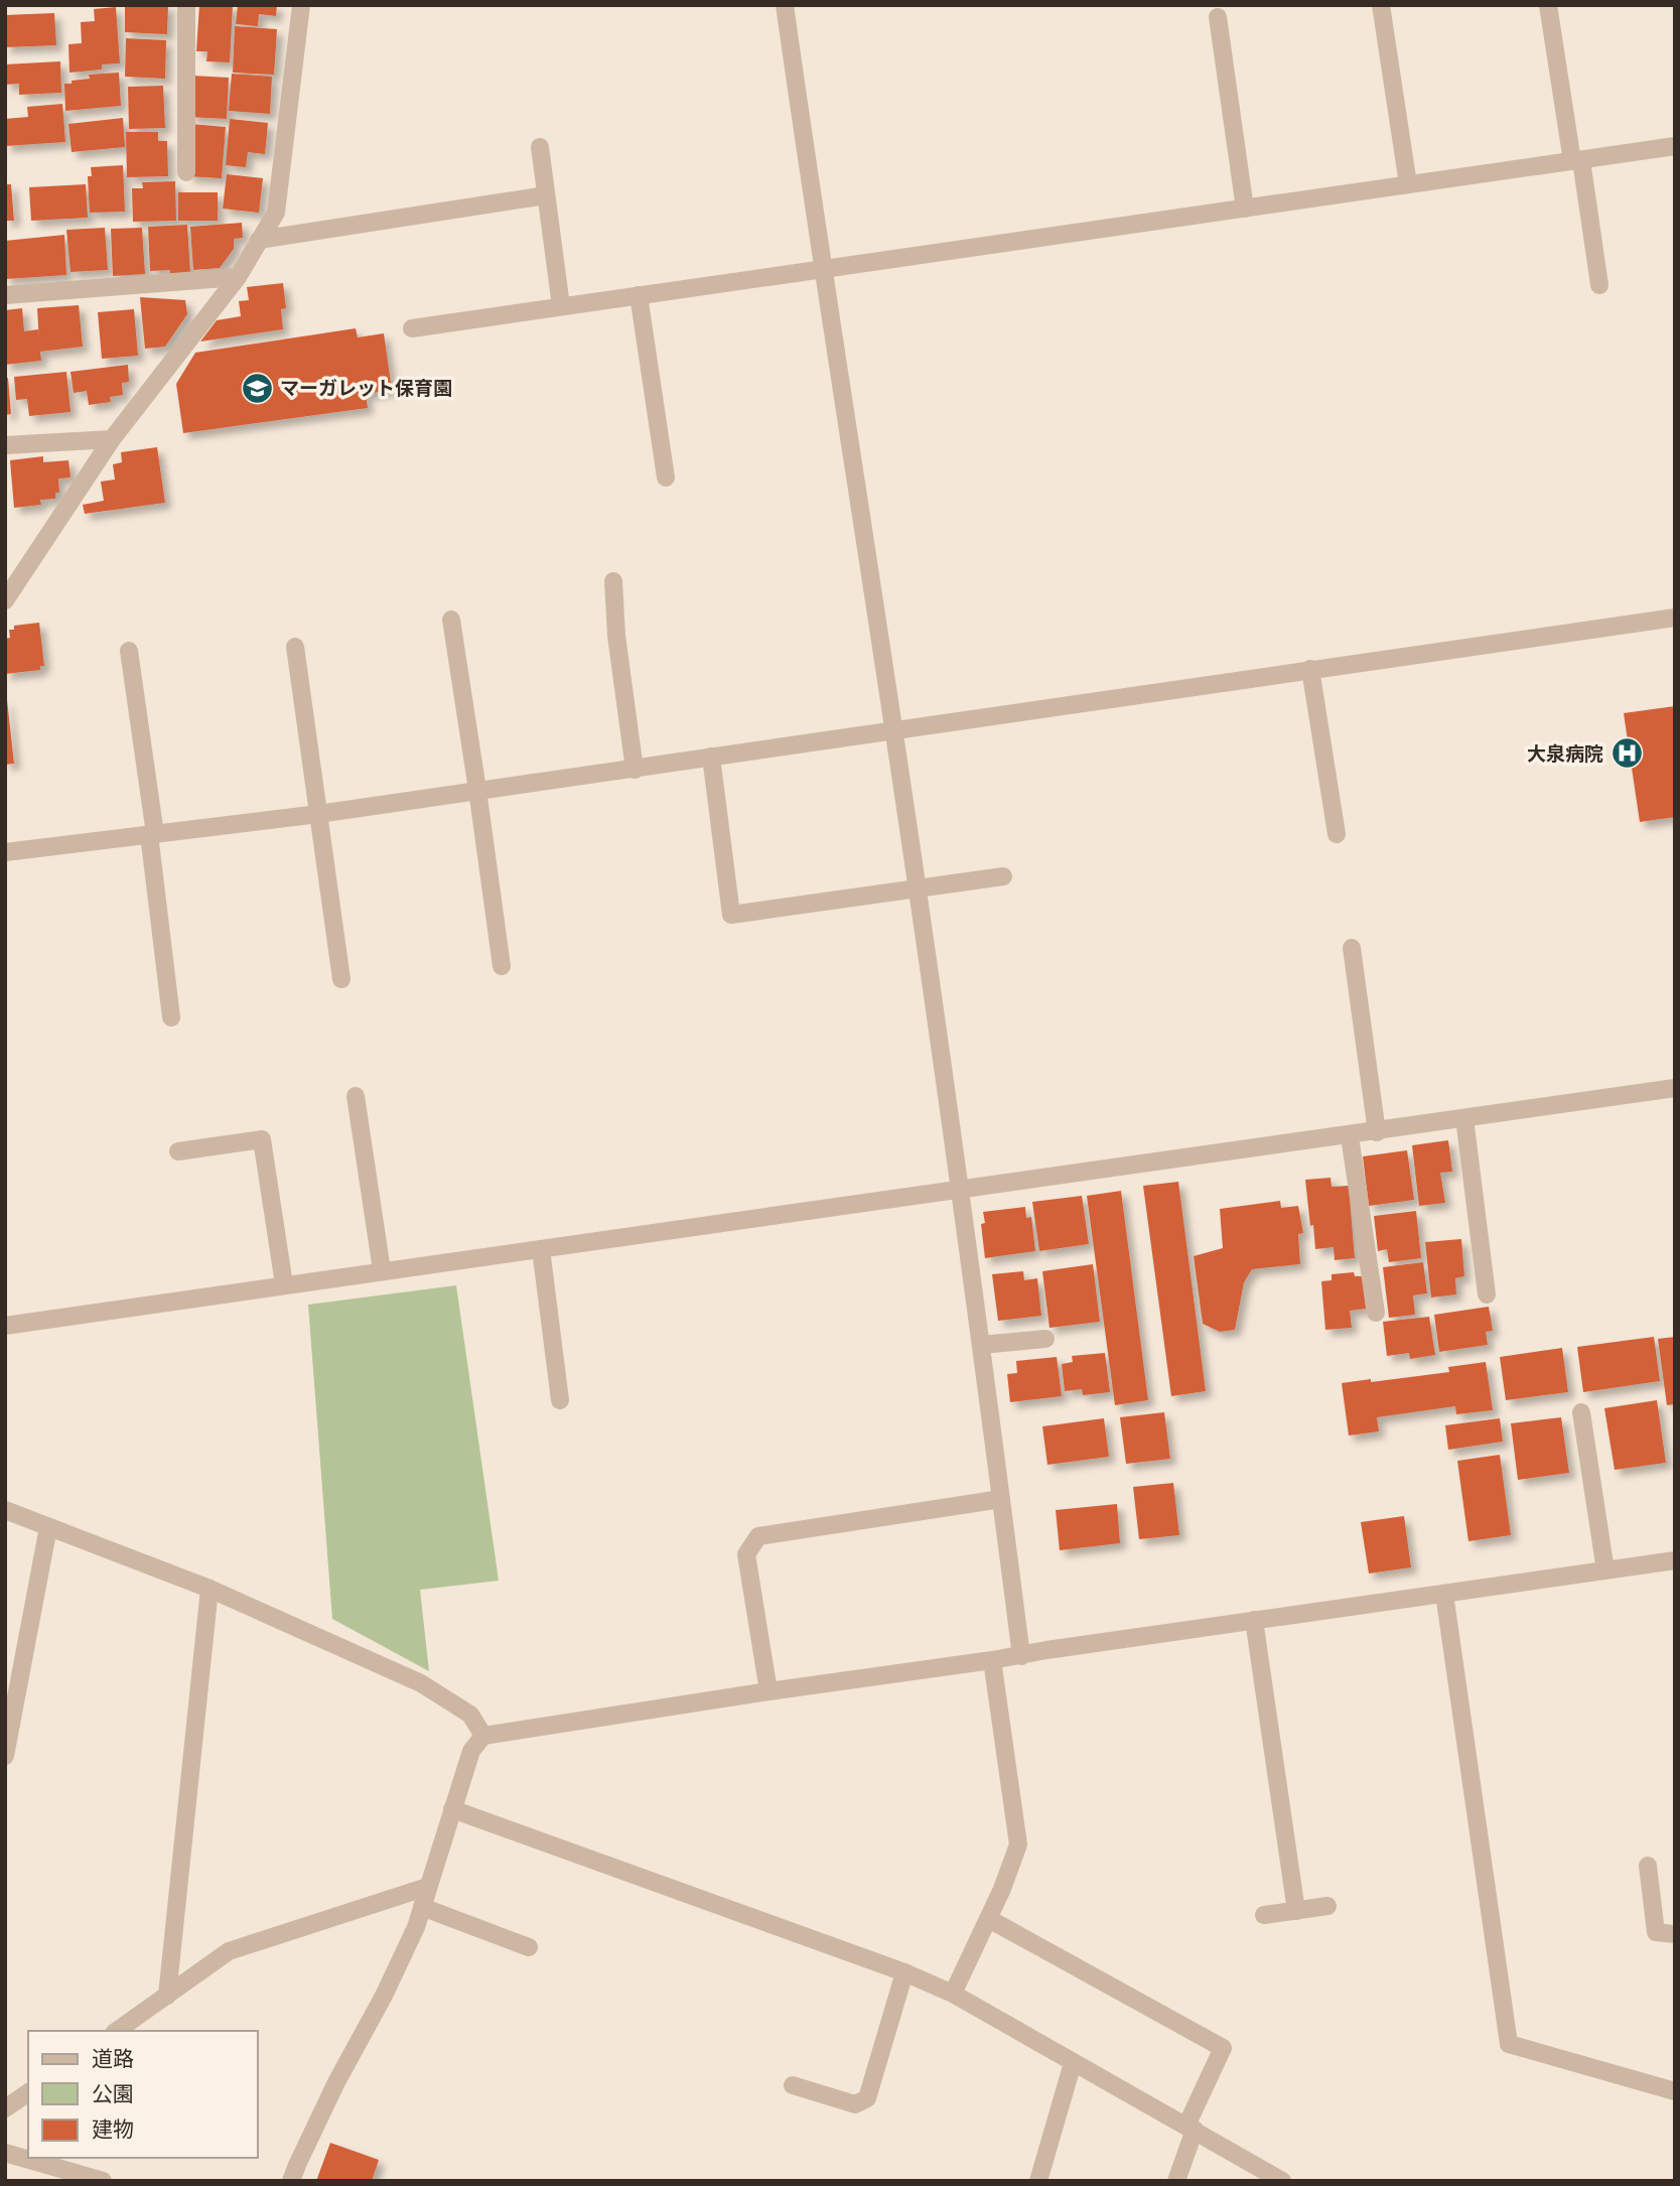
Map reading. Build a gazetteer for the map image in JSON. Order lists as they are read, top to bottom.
{
  "places": {
    "school or university": ["マーガレット保育園"],
    "hospital": ["大泉病院"]
  },
  "legend": ["道路", "公園", "建物"]
}
